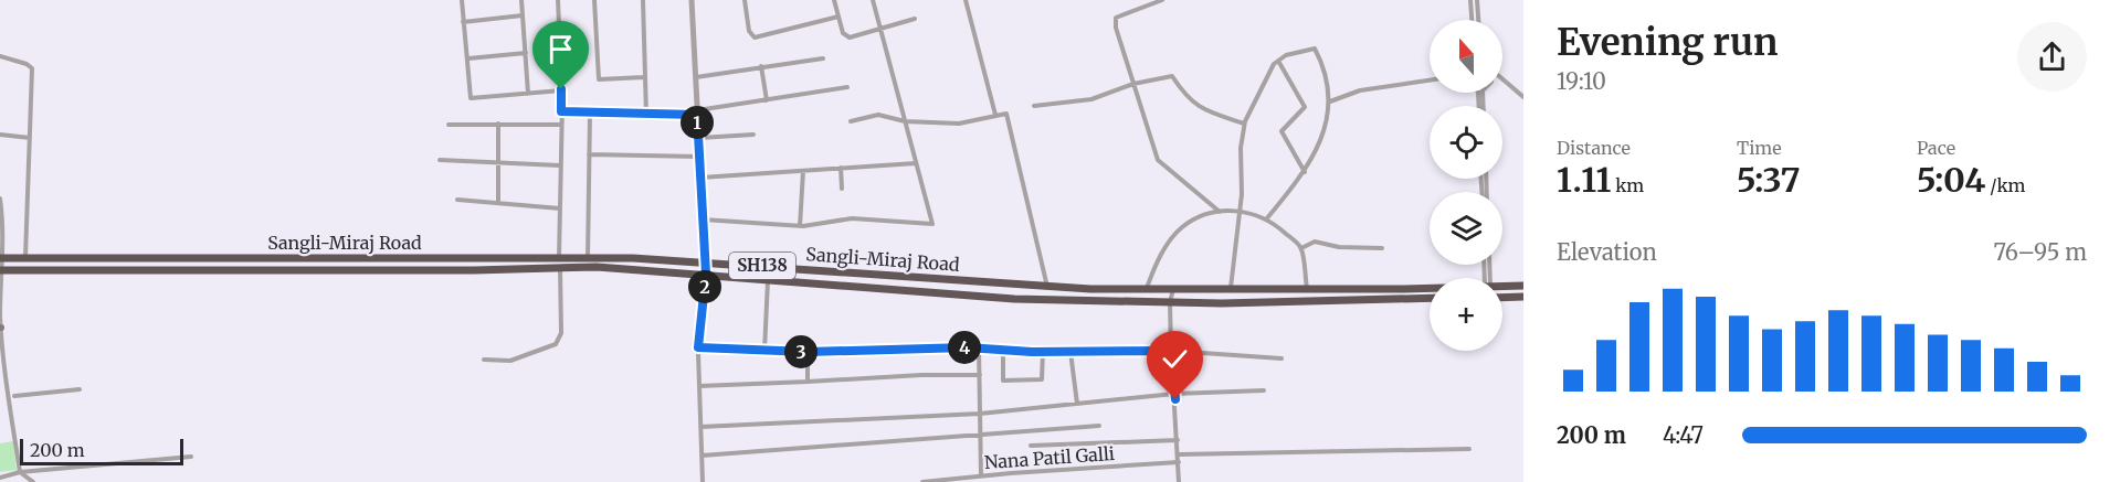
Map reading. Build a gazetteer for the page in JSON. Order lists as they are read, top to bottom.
{
  "streets": {
    "highway": ["Sangli-Miraj Road", "SH138"],
    "street": ["Nana Patil Galli"]
  },
  "scale_bar": "200 m",
  "north": "top",
  "page": {
    "heading": ["Evening run", "19:10"],
    "map_buttons": "+",
    "pins": [
      "1",
      "2",
      "4",
      "3"
    ],
    "stats": [
      ["Distance", "1.11 km"],
      ["Time", "5:37"],
      ["Pace", "5:04 /km"]
    ],
    "chart": ["Elevation", "76–95 m"],
    "list": [
      {
        "name": "200 m",
        "note": "4:47"
      }
    ],
    "scale": "200 m"
  }
}
